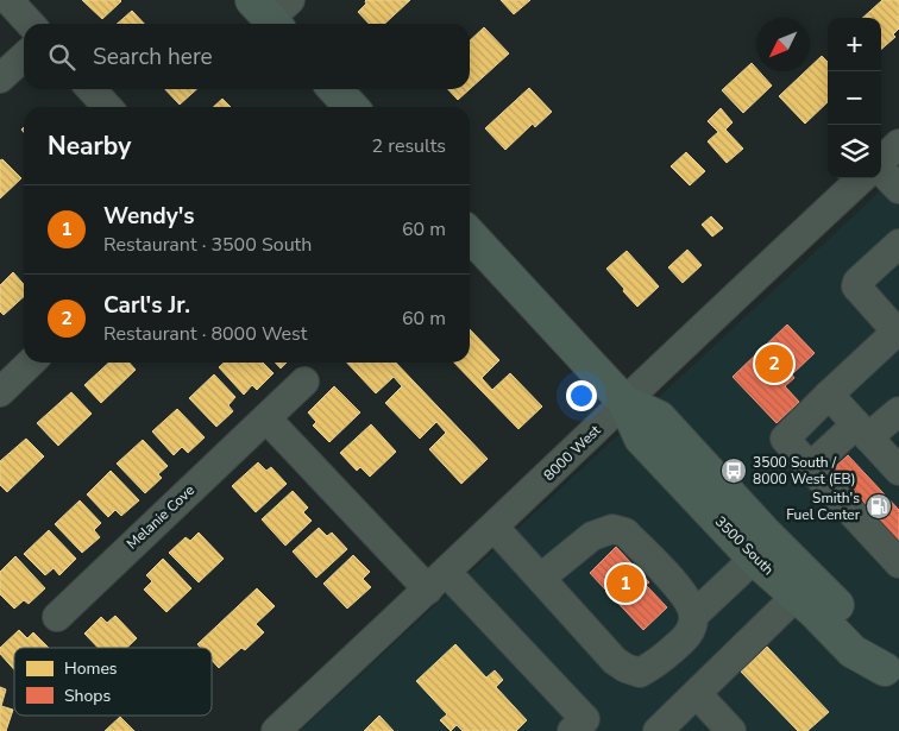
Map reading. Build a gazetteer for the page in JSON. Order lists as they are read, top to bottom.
{
  "streets": {
    "main road": ["3500 South"],
    "street": ["8000 West", "Melanie Cove"]
  },
  "crossings": [
    ["8000 West", "3500 South"]
  ],
  "places": {
    "bus stop": ["3500 South / 8000 West (EB)"],
    "fuel station": ["Smith's Fuel Center"]
  },
  "legend": ["Homes", "Shops"],
  "north": "bottom left",
  "page": {
    "map_buttons": ["+", "−"],
    "search": "Search here",
    "heading": ["Nearby", "2 results"],
    "list": [
      {
        "mark": "1",
        "name": "Wendy's",
        "note": "Restaurant · 3500 South",
        "value": "60 m"
      },
      {
        "mark": "2",
        "name": "Carl's Jr.",
        "note": "Restaurant · 8000 West",
        "value": "60 m"
      }
    ],
    "pins": ["2", "1"]
  }
}
